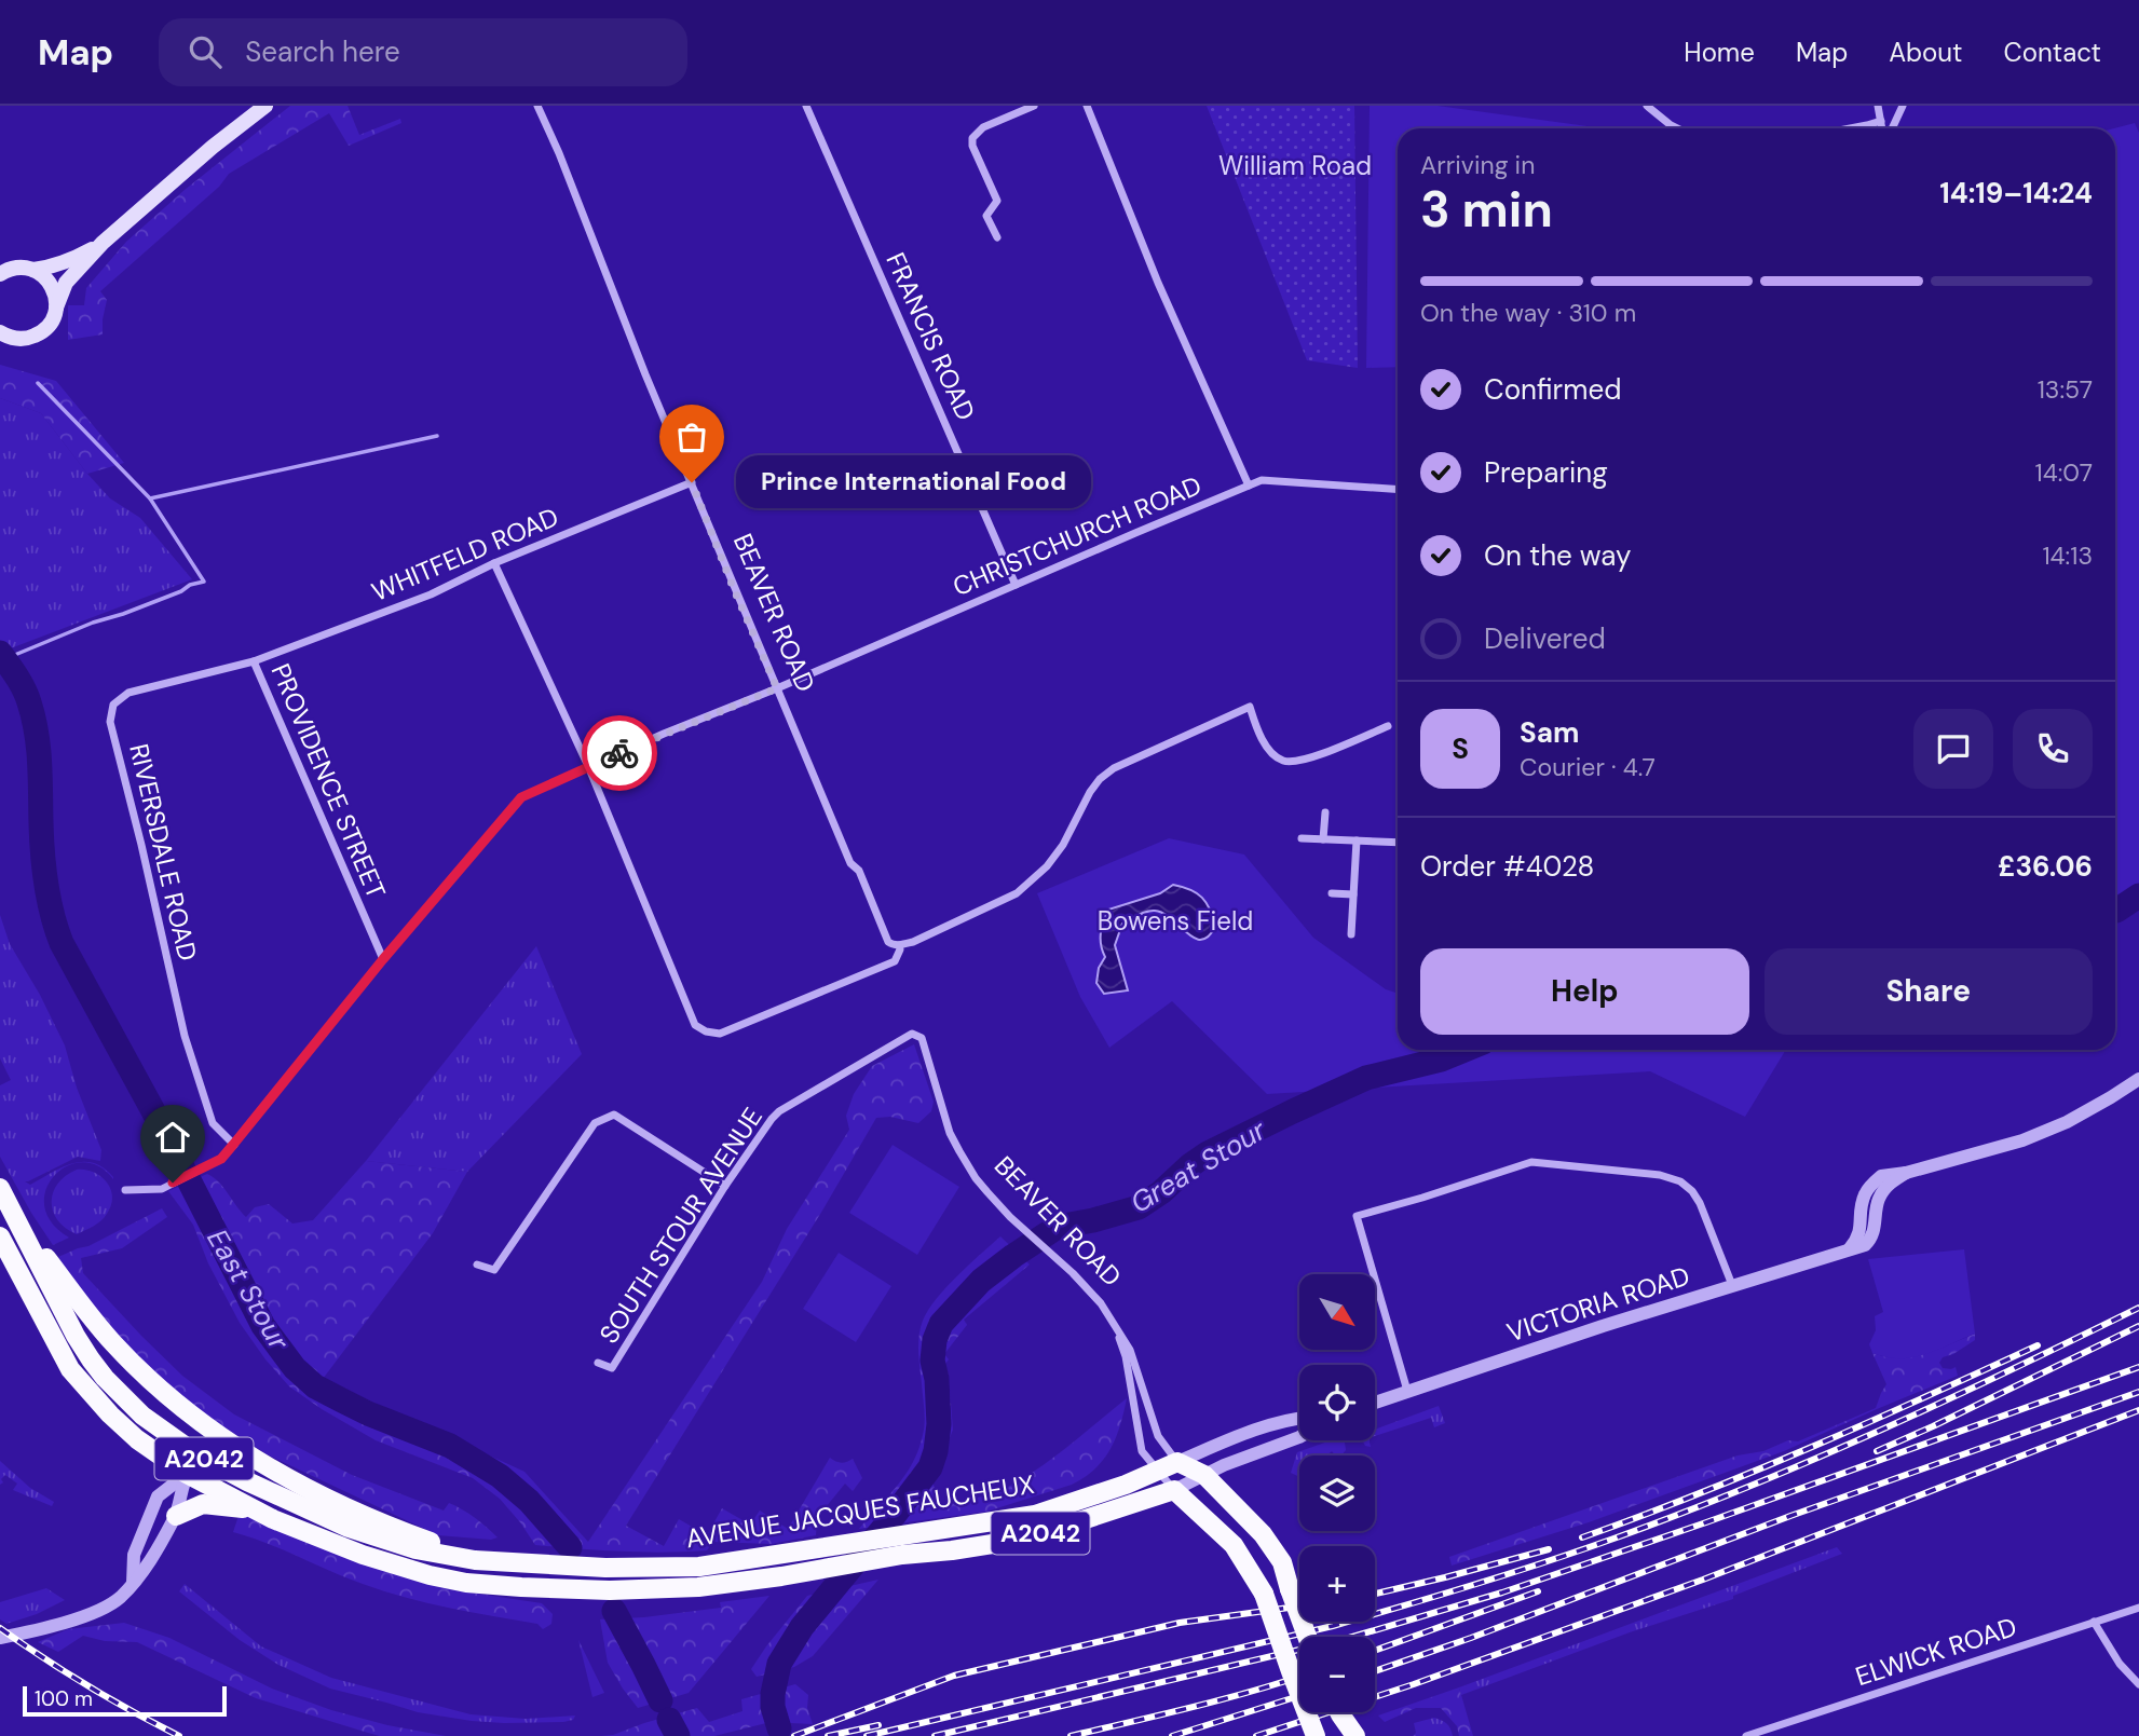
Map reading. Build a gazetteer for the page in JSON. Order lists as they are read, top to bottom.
{
  "streets": {
    "main road": ["BEAVER ROAD", "A2042", "AVENUE JACQUES FAUCHEUX"],
    "street": [
      "FRANCIS ROAD",
      "CHRISTCHURCH ROAD",
      "WHITFELD ROAD",
      "PROVIDENCE STREET",
      "RIVERSDALE ROAD",
      "SOUTH STOUR AVENUE",
      "VICTORIA ROAD",
      "ELWICK ROAD"
    ]
  },
  "crossings": [
    ["FRANCIS ROAD", "CHRISTCHURCH ROAD"],
    ["CHRISTCHURCH ROAD", "BEAVER ROAD"],
    ["CHRISTCHURCH ROAD", "PROVIDENCE STREET"],
    ["CHRISTCHURCH ROAD", "RIVERSDALE ROAD"],
    ["WHITFELD ROAD", "BEAVER ROAD"],
    ["WHITFELD ROAD", "PROVIDENCE STREET"],
    ["WHITFELD ROAD", "RIVERSDALE ROAD"],
    ["BEAVER ROAD", "SOUTH STOUR AVENUE"],
    ["BEAVER ROAD", "AVENUE JACQUES FAUCHEUX"],
    ["PROVIDENCE STREET", "RIVERSDALE ROAD"]
  ],
  "water": ["Great Stour", "East Stour"],
  "parks": ["William Road", "Bowens Field"],
  "places": ["Prince International Food"],
  "scale_bar": "100 m",
  "north": "bottom right",
  "page": {
    "header": "Map",
    "search": "Search here",
    "nav": [
      "Home",
      "Map",
      "About",
      "Contact"
    ],
    "heading": ["3 min", "Arriving in", "14:19–14:24"],
    "panel": [
      "Sam",
      "Courier · 4.7",
      "Order #4028",
      "£36.06"
    ],
    "bar": "On the way · 310 m",
    "list": [
      ["Confirmed", "13:57"],
      ["Preparing", "14:07"],
      ["On the way", "14:13"],
      "Delivered"
    ],
    "bubble": "Prince International Food",
    "round": "S",
    "buttons": ["Help", "Share"],
    "map_buttons": ["+", "−"],
    "scale": "100 m"
  }
}
